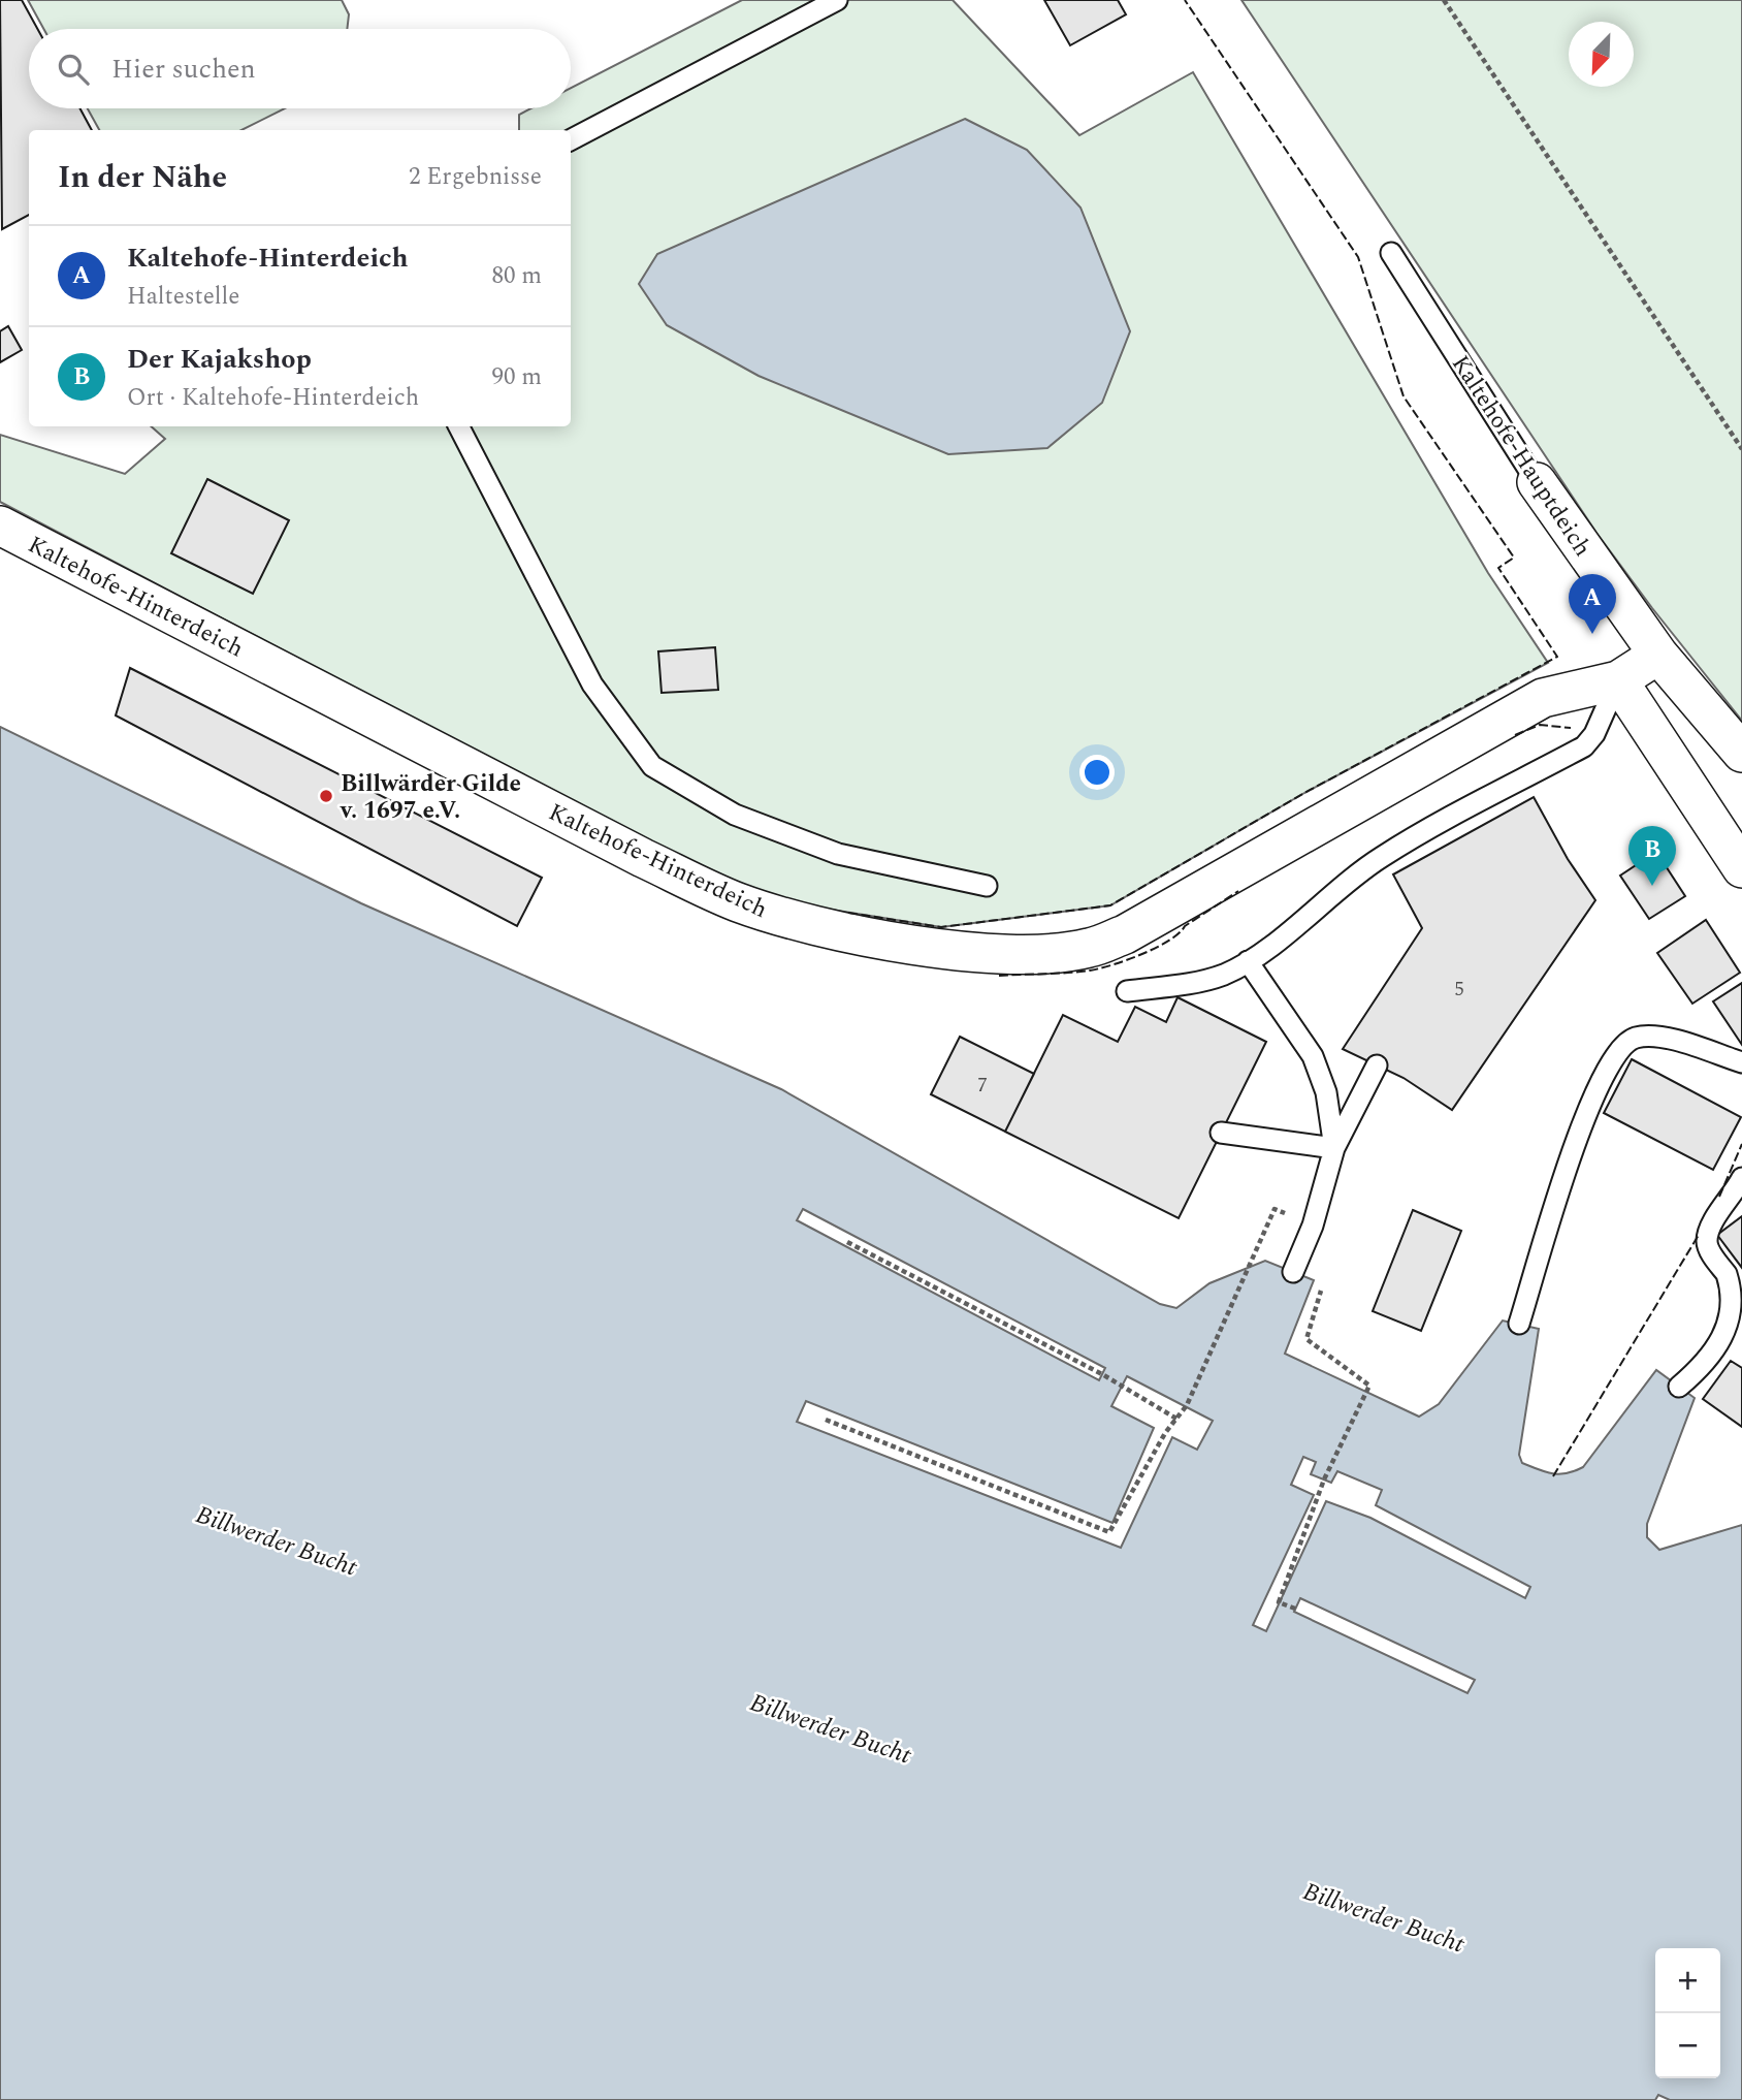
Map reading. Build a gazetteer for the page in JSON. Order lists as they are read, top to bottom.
{
  "streets": {
    "street": ["Kaltehofe-Hauptdeich", "Kaltehofe-Hinterdeich"]
  },
  "crossings": [
    ["Kaltehofe-Hauptdeich", "Kaltehofe-Hinterdeich"]
  ],
  "water": ["Billwerder Bucht"],
  "places": ["Billwärder Gilde v. 1697 e.V."],
  "house_numbers": ["5", "7"],
  "north": "bottom left",
  "page": {
    "search": "Hier suchen",
    "heading": ["In der Nähe", "2 Ergebnisse"],
    "list": [
      {
        "mark": "A",
        "name": "Kaltehofe-Hinterdeich",
        "note": "Haltestelle",
        "value": "80 m"
      },
      {
        "mark": "B",
        "name": "Der Kajakshop",
        "note": "Ort · Kaltehofe-Hinterdeich",
        "value": "90 m"
      }
    ],
    "pins": ["A", "B"],
    "map_buttons": ["+", "−"]
  }
}
